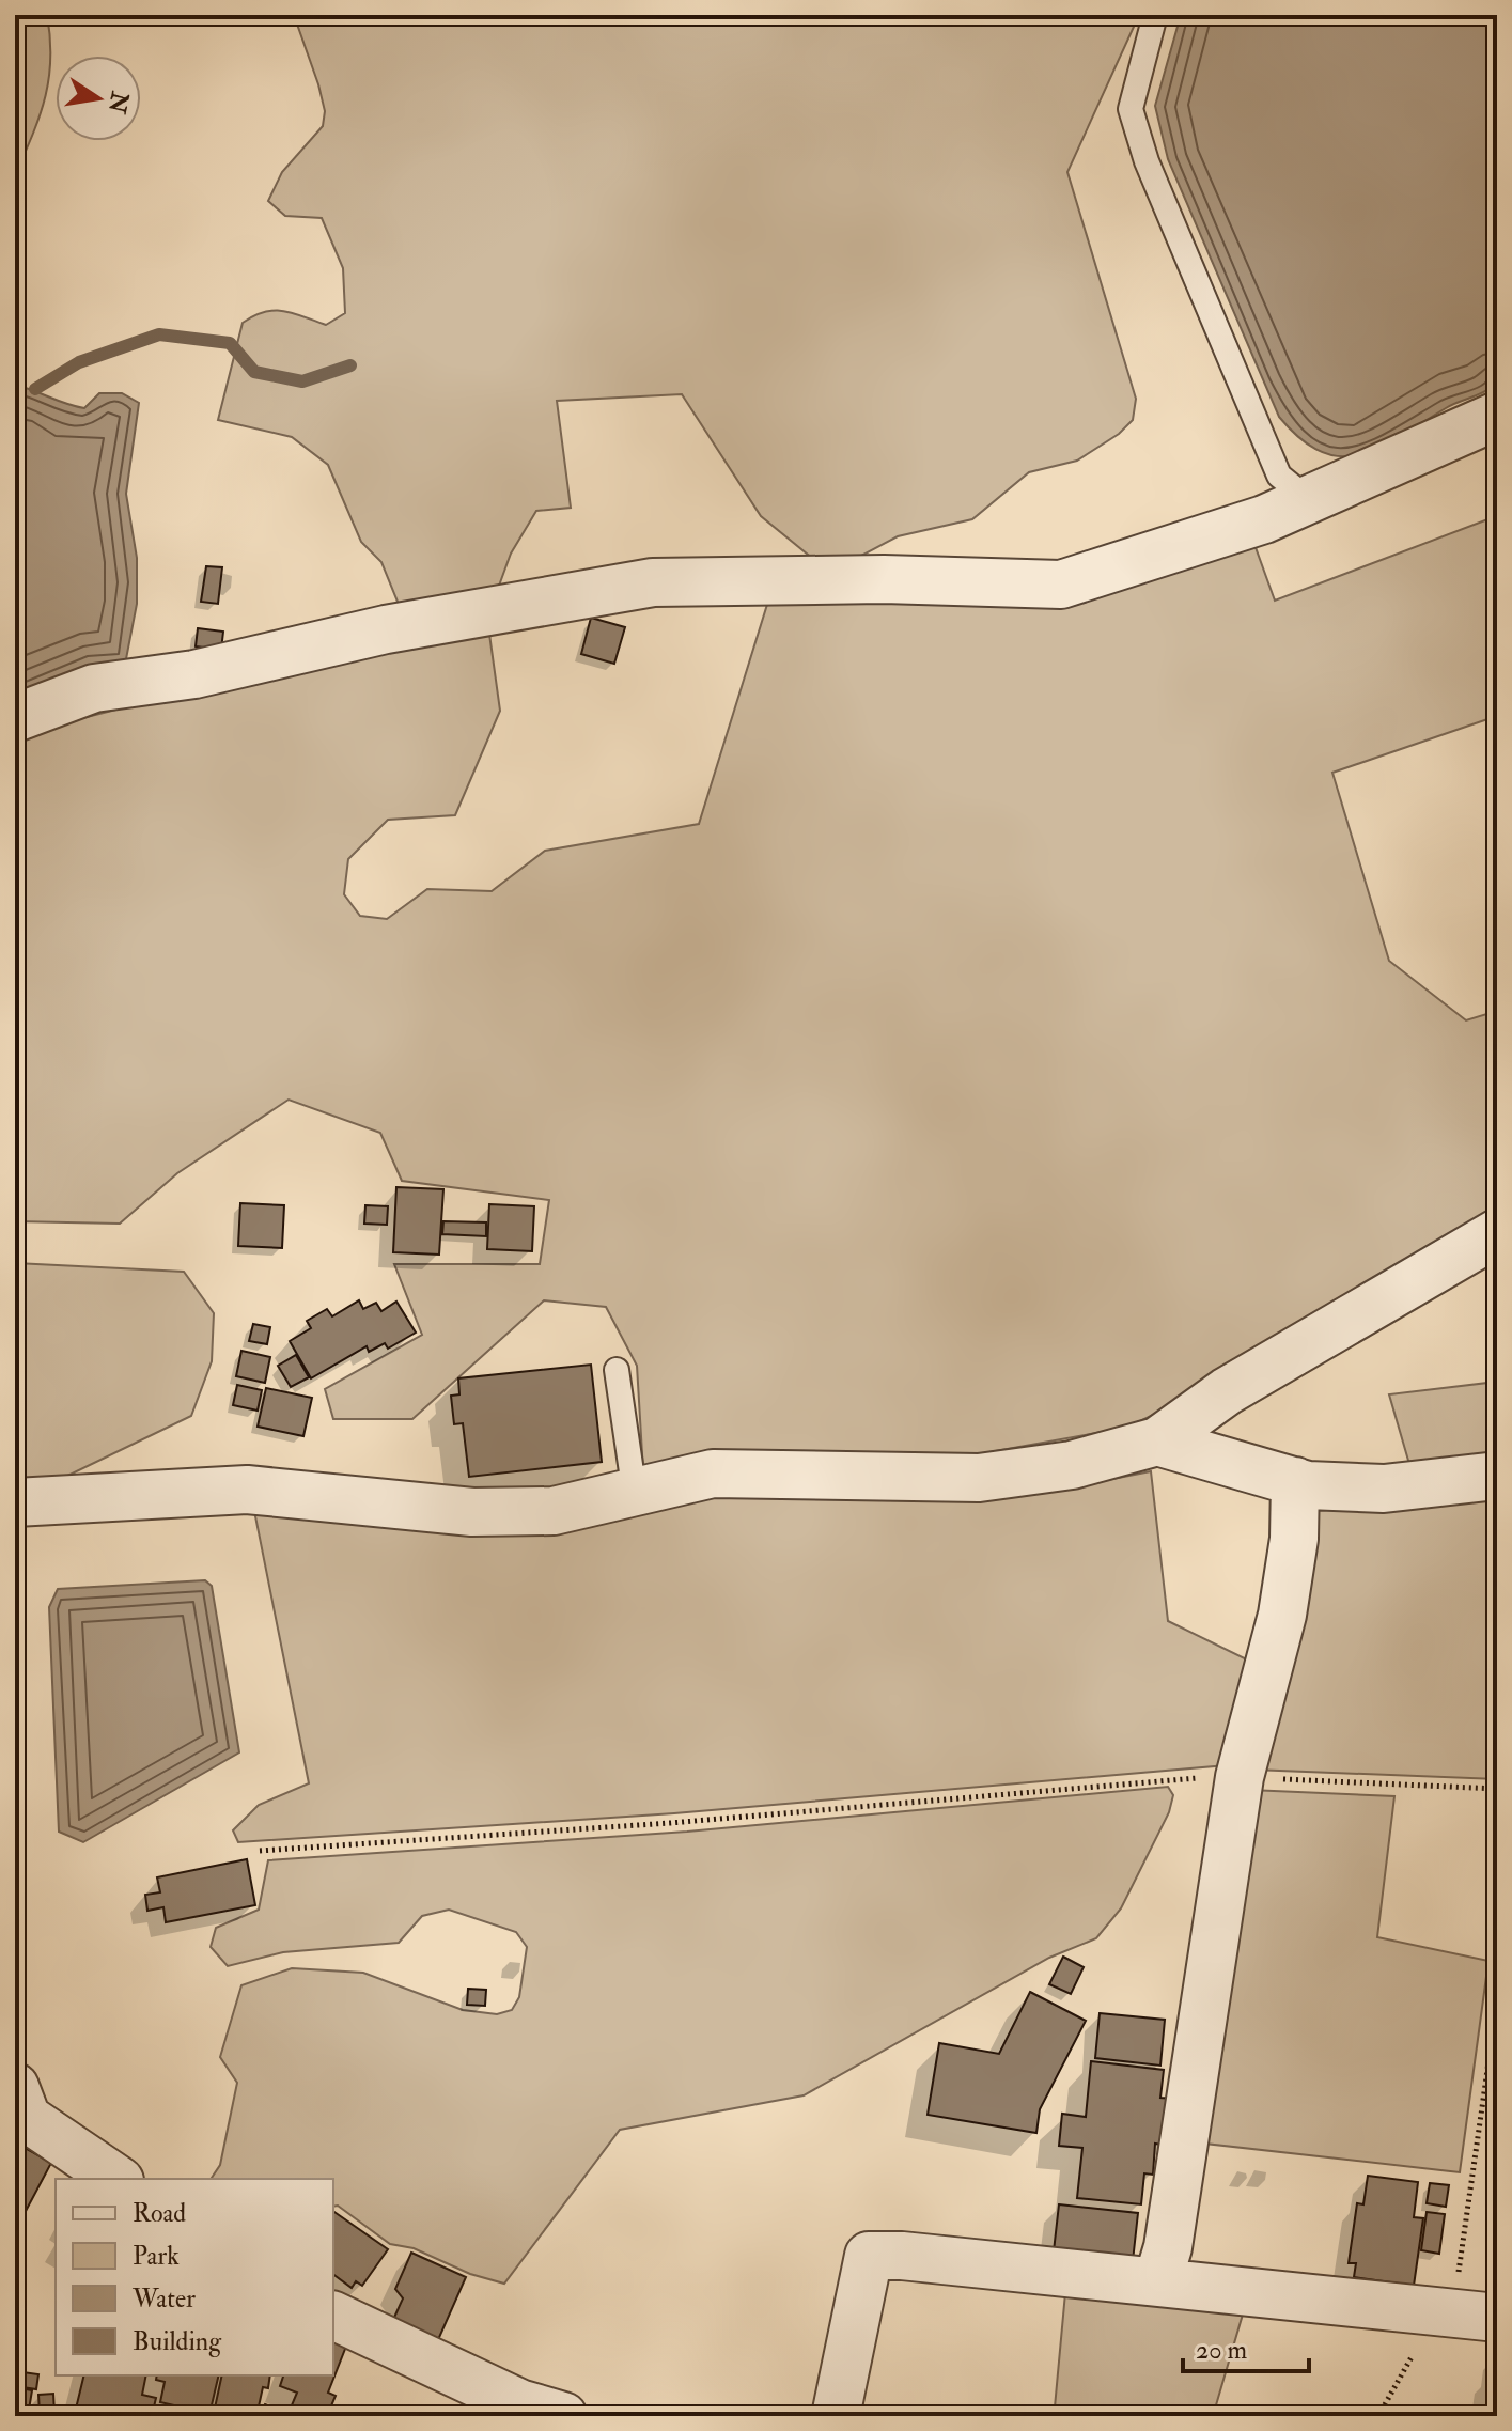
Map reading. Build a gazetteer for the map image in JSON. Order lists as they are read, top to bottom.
{
  "legend": [
    "Road",
    "Park",
    "Water",
    "Building"
  ],
  "scale_bar": "20 m",
  "north": "right"
}
